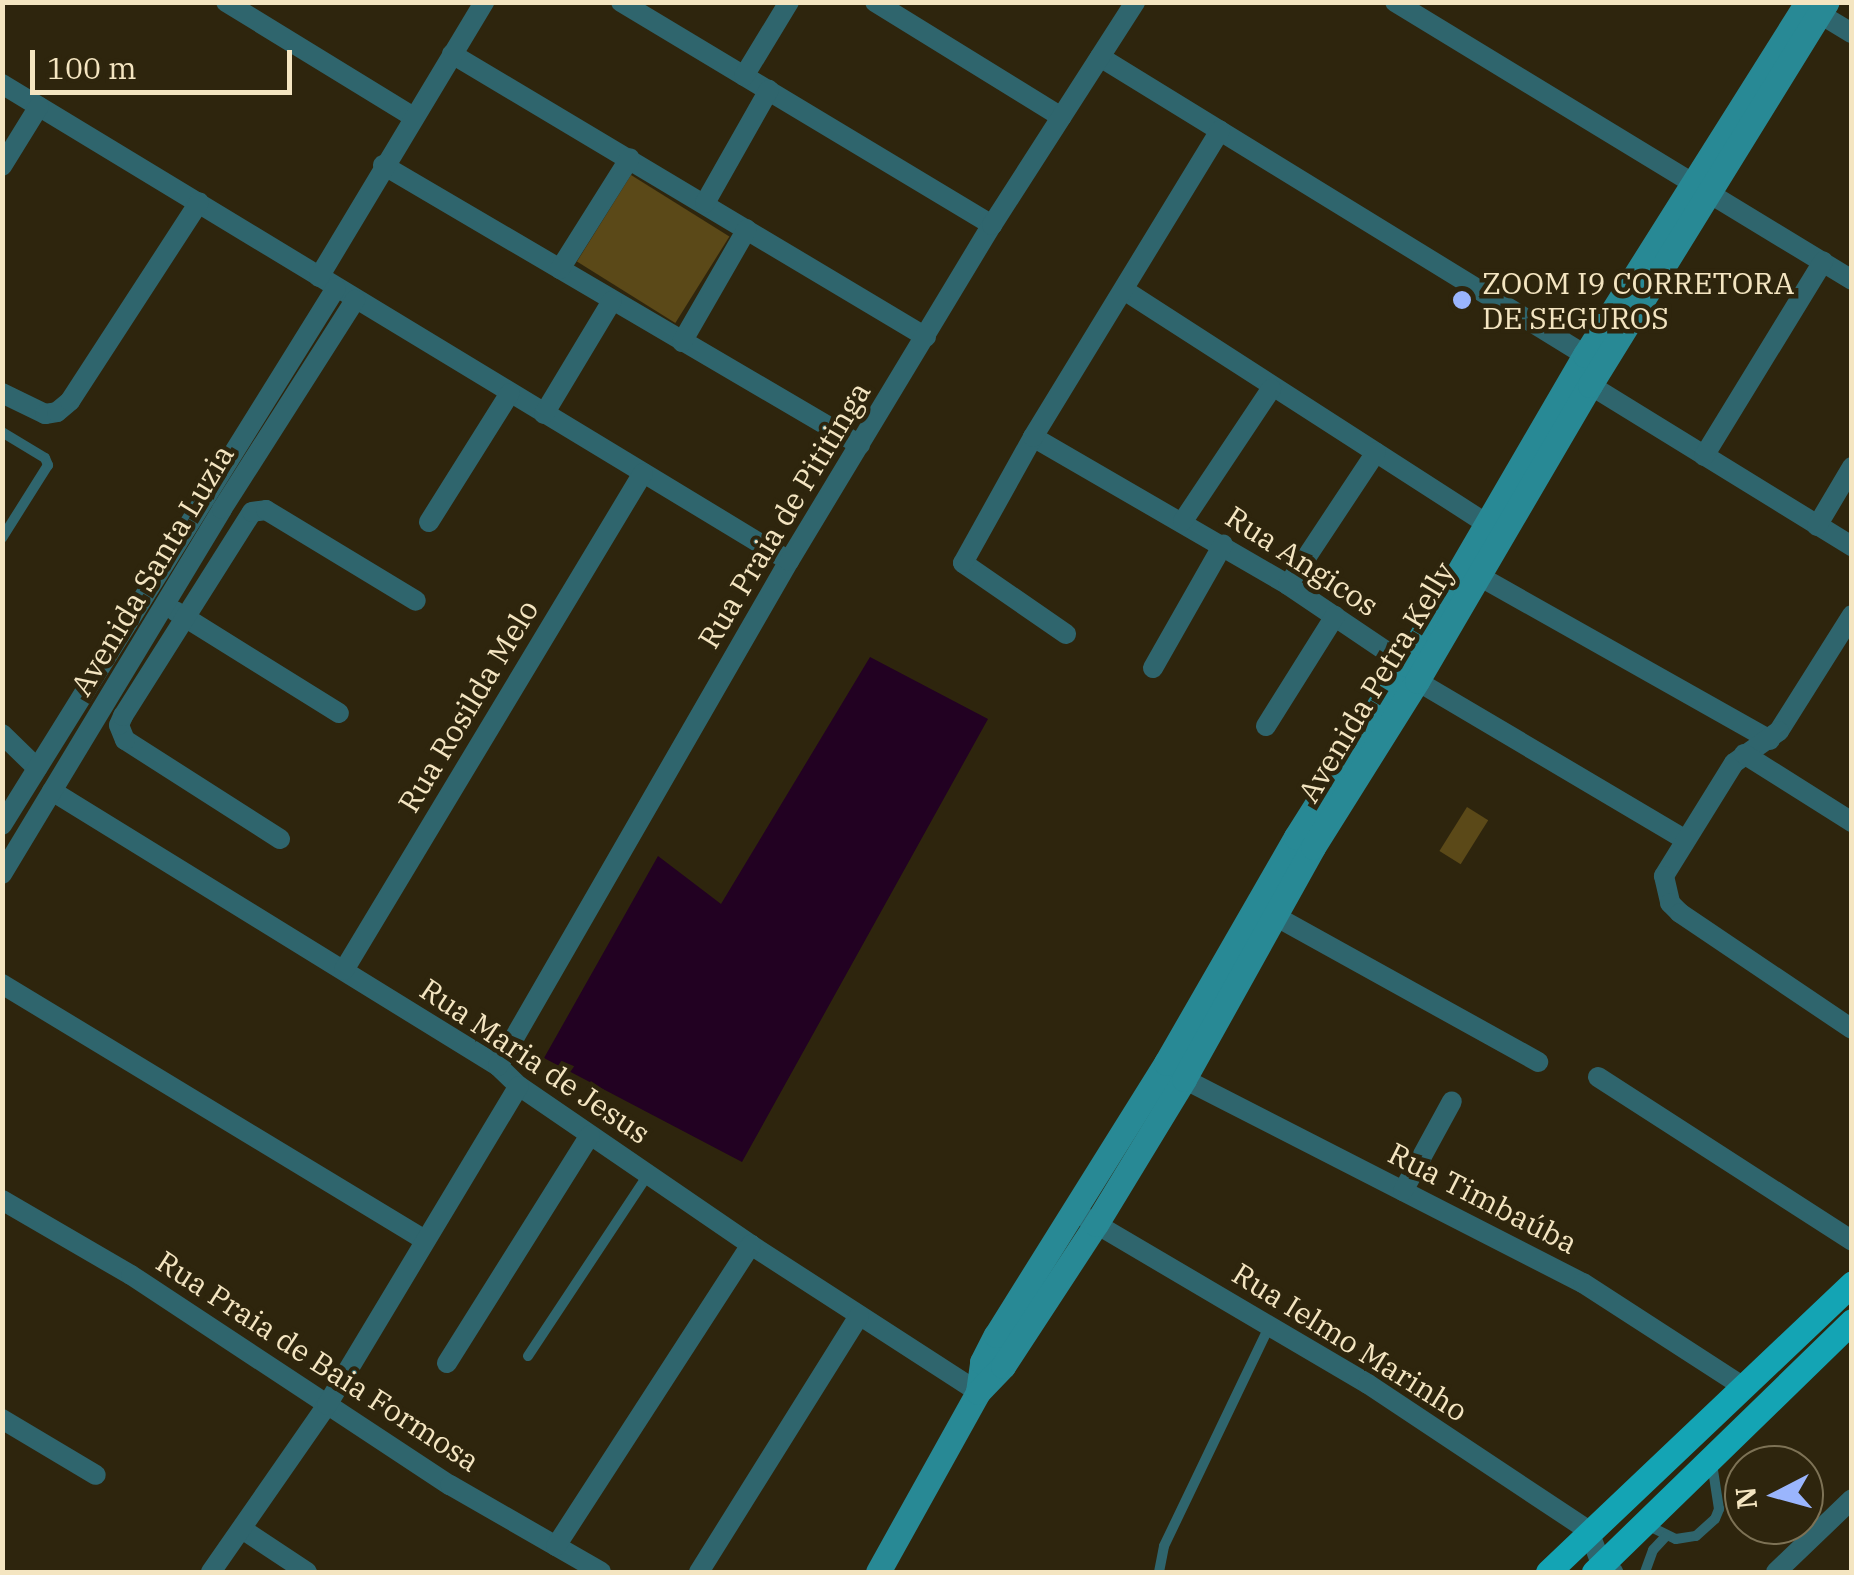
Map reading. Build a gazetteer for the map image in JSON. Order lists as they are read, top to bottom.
{
  "streets": {
    "street": [
      "Rua Praia de Pititinga",
      "Rua Angicos",
      "Avenida Santa Luzia",
      "Avenida Petra Kelly",
      "Rua Rosilda Melo",
      "Rua Maria de Jesus",
      "Rua Timbaúba",
      "Rua Ielmo Marinho",
      "Rua Praia de Baia Formosa"
    ]
  },
  "crossings": [
    ["Rua Praia de Pititinga", "Rua Maria de Jesus"],
    ["Rua Angicos", "Avenida Petra Kelly"],
    ["Avenida Santa Luzia", "Rua Maria de Jesus"],
    ["Avenida Petra Kelly", "Rua Maria de Jesus"],
    ["Avenida Petra Kelly", "Rua Timbaúba"],
    ["Avenida Petra Kelly", "Rua Ielmo Marinho"],
    ["Rua Rosilda Melo", "Rua Maria de Jesus"]
  ],
  "places": ["ZOOM I9 CORRETORA DE SEGUROS"],
  "scale_bar": "100 m",
  "north": "left"
}
